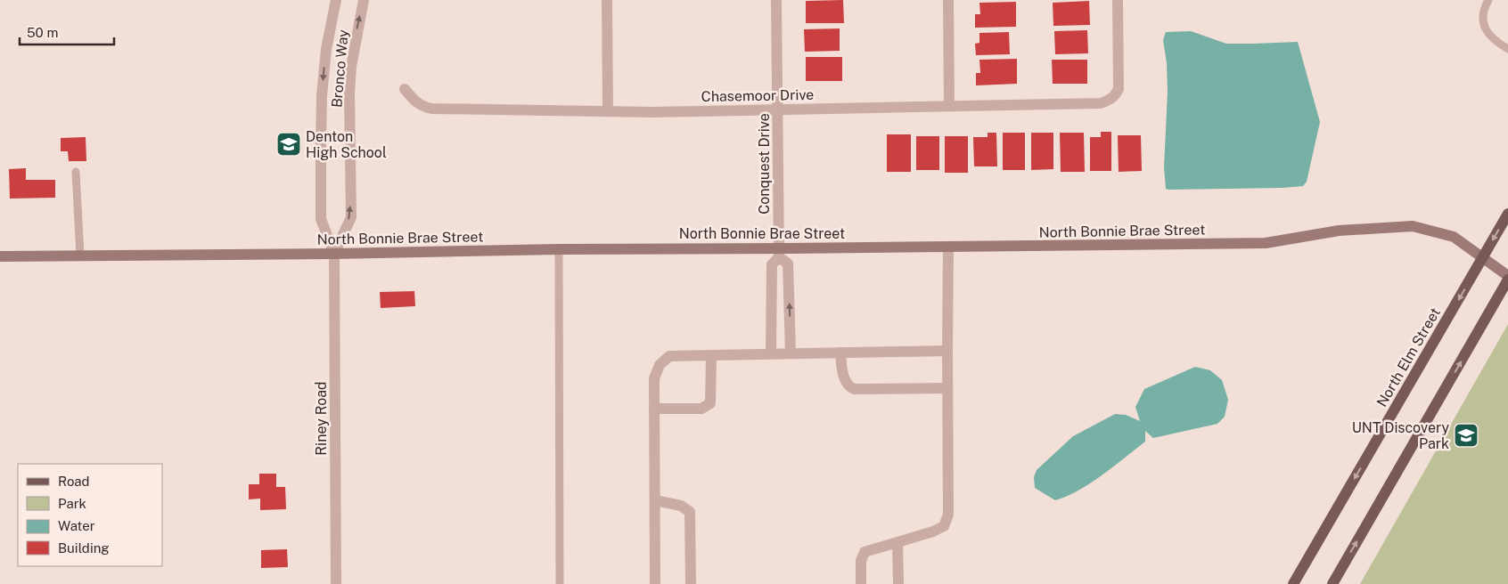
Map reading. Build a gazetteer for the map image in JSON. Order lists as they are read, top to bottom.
{
  "streets": {
    "main road": ["North Bonnie Brae Street", "North Elm Street"],
    "street": [
      "Bronco Way",
      "Chasemoor Drive",
      "Conquest Drive",
      "Riney Road"
    ]
  },
  "crossings": [
    ["Bronco Way", "North Bonnie Brae Street"],
    ["Bronco Way", "Riney Road"],
    ["Chasemoor Drive", "Conquest Drive"],
    ["Conquest Drive", "North Bonnie Brae Street"],
    ["North Bonnie Brae Street", "North Elm Street"],
    ["North Bonnie Brae Street", "Riney Road"]
  ],
  "places": {
    "school or university": ["Denton High School", "UNT Discovery Park"]
  },
  "legend": [
    "Road",
    "Park",
    "Water",
    "Building"
  ],
  "scale_bar": "50 m"
}
